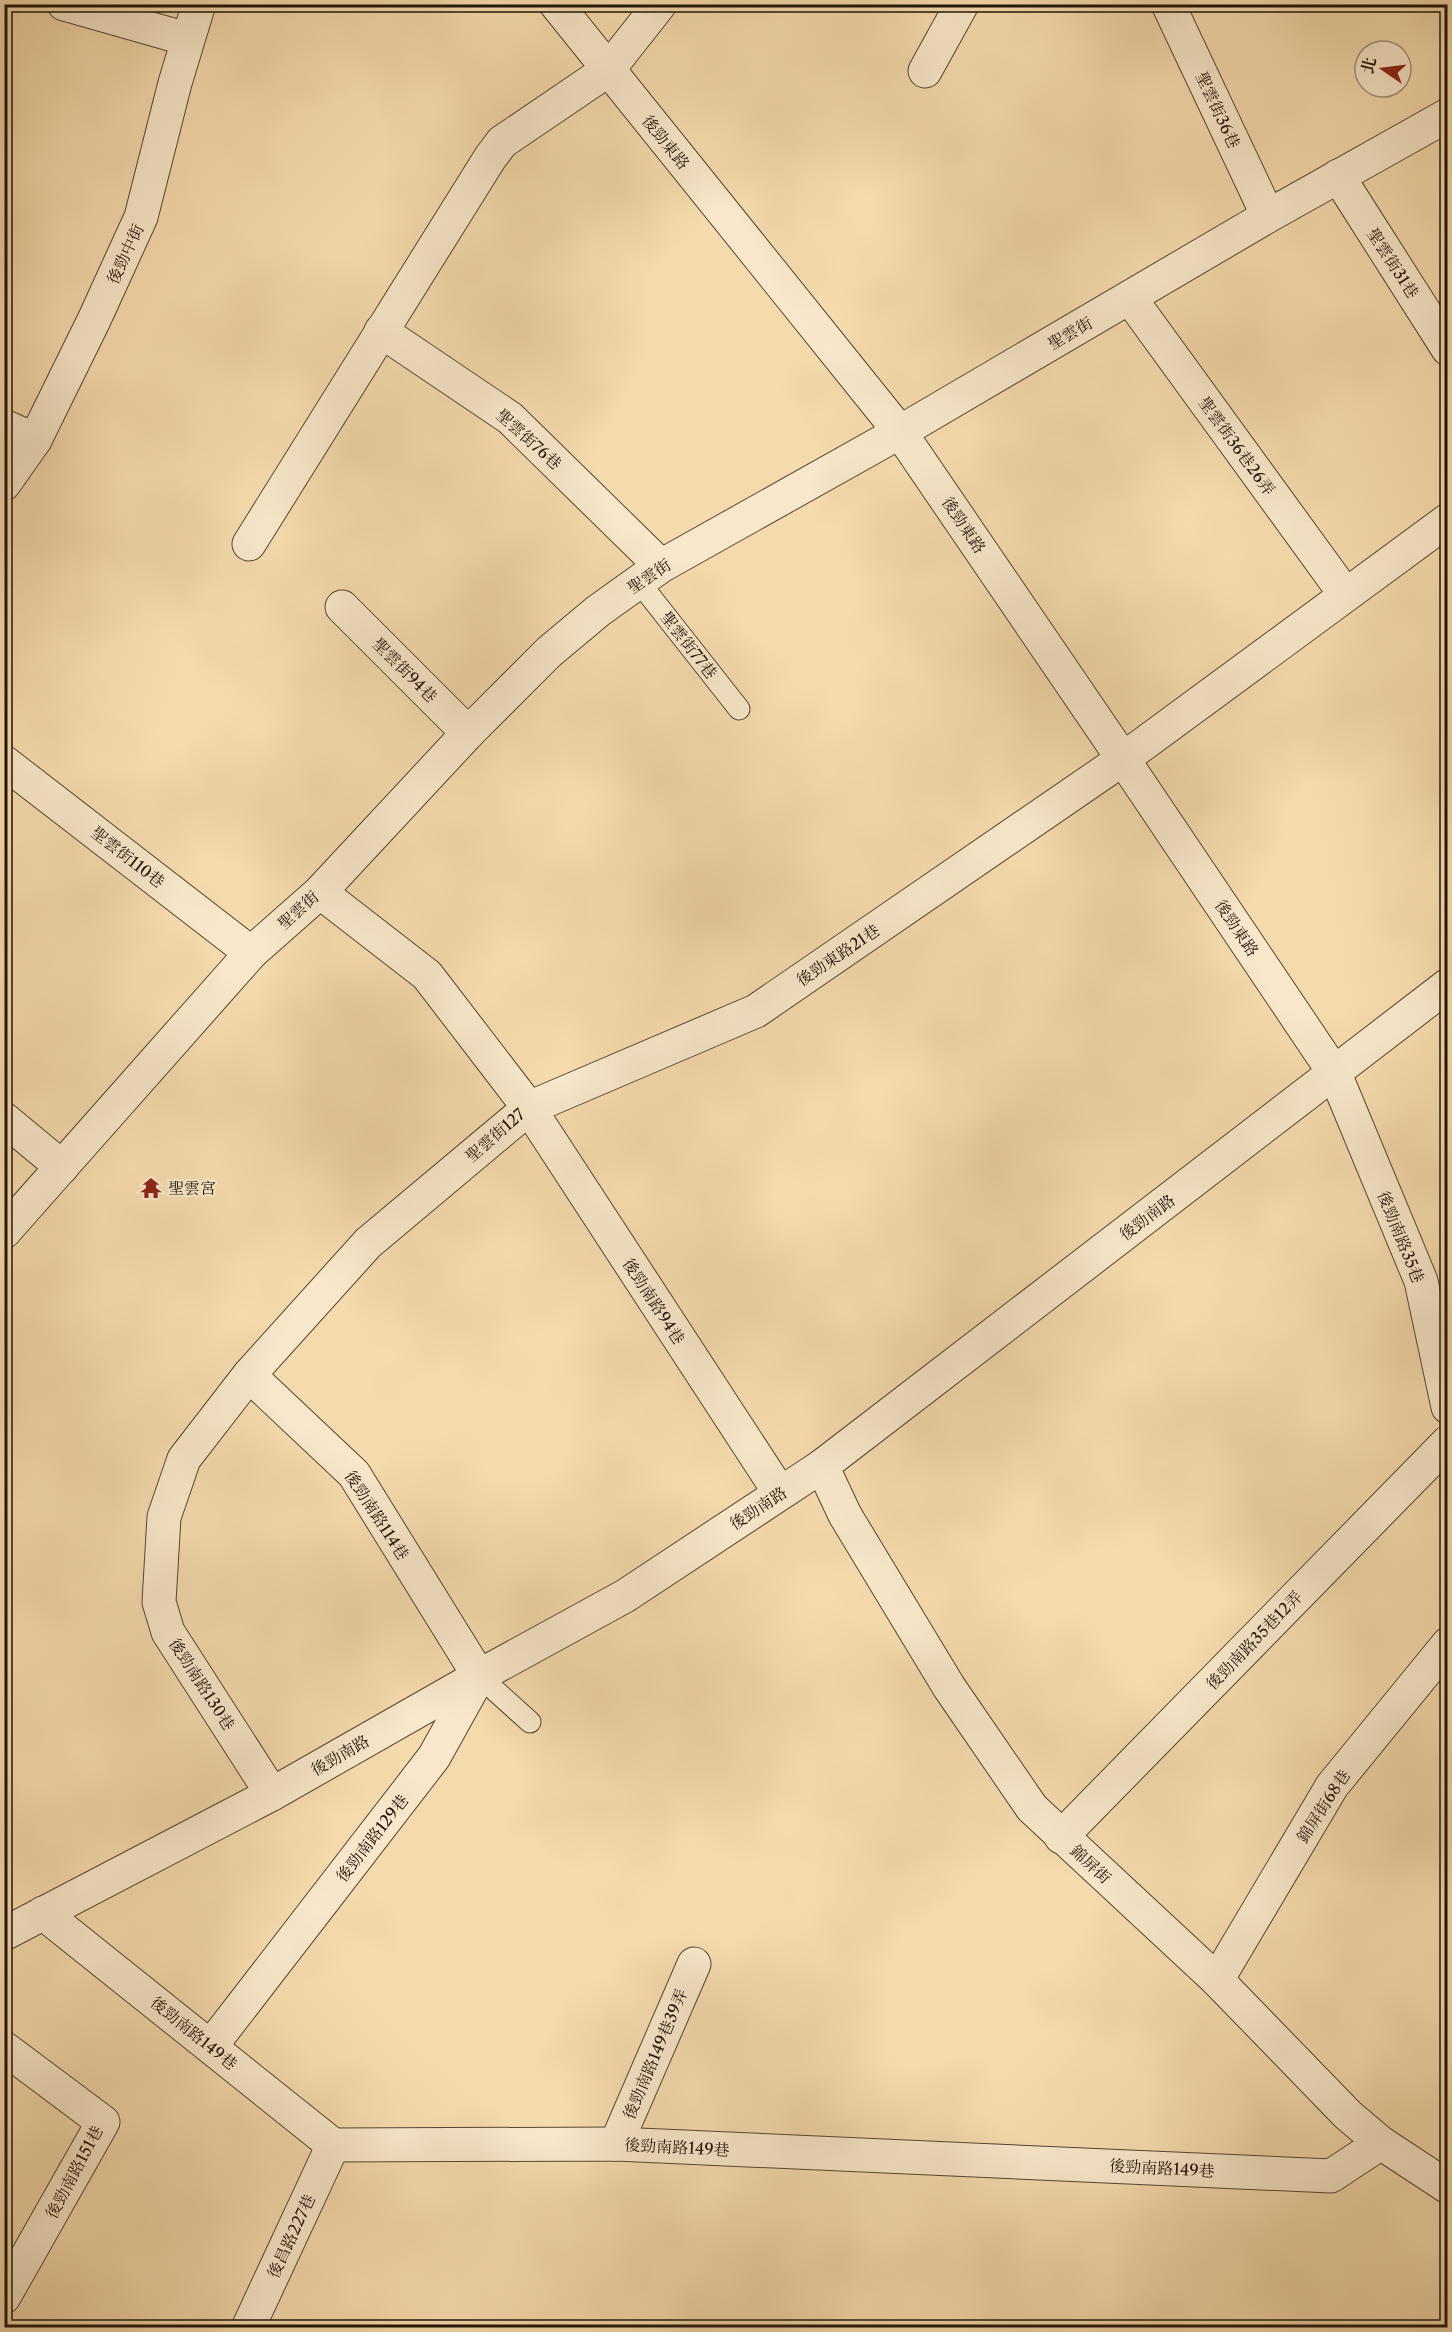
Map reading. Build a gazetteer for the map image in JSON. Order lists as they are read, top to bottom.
{
  "streets": {
    "street": [
      "聖雲街36巷",
      "後勁東路",
      "後勁中街",
      "聖雲街31巷",
      "聖雲街",
      "聖雲街76巷",
      "聖雲街36巷26弄",
      "聖雲街94巷",
      "聖雲街110巷",
      "後勁東路21巷",
      "聖雲街127",
      "後勁南路",
      "後勁南路35巷",
      "後勁南路94巷",
      "後勁南路114巷",
      "後勁南路35巷12弄",
      "後勁南路130巷",
      "錦屏街68巷",
      "後勁南路129巷",
      "錦屏街",
      "後勁南路149巷",
      "後勁南路149巷39弄",
      "後勁南路151巷",
      "後昌路227巷"
    ],
    "lane": ["聖雲街77巷"]
  },
  "crossings": [
    ["聖雲街36巷", "聖雲街"],
    ["後勁東路", "聖雲街"],
    ["後勁東路", "後勁東路21巷"],
    ["後勁東路", "後勁南路"],
    ["後勁東路", "後勁南路35巷"],
    ["聖雲街31巷", "聖雲街"],
    ["聖雲街", "聖雲街76巷"],
    ["聖雲街", "聖雲街36巷26弄"],
    ["聖雲街", "聖雲街77巷"],
    ["聖雲街", "聖雲街94巷"],
    ["聖雲街", "聖雲街110巷"],
    ["聖雲街", "聖雲街127"],
    ["聖雲街76巷", "聖雲街77巷"],
    ["聖雲街36巷26弄", "後勁東路21巷"],
    ["後勁東路21巷", "聖雲街127"],
    ["後勁東路21巷", "後勁南路94巷"],
    ["聖雲街127", "後勁南路94巷"],
    ["聖雲街127", "後勁南路114巷"],
    ["聖雲街127", "後勁南路130巷"],
    ["後勁南路", "後勁南路35巷"],
    ["後勁南路", "後勁南路94巷"],
    ["後勁南路", "後勁南路114巷"],
    ["後勁南路", "後勁南路130巷"],
    ["後勁南路", "後勁南路129巷"],
    ["後勁南路", "錦屏街"],
    ["後勁南路", "後勁南路149巷"],
    ["後勁南路114巷", "後勁南路130巷"],
    ["後勁南路114巷", "後勁南路129巷"],
    ["後勁南路35巷12弄", "錦屏街"],
    ["錦屏街68巷", "錦屏街"],
    ["後勁南路129巷", "後勁南路149巷"],
    ["錦屏街", "後勁南路149巷"],
    ["後勁南路149巷", "後勁南路149巷39弄"],
    ["後勁南路149巷", "後昌路227巷"]
  ],
  "places": {
    "temple": ["聖雲宮"]
  },
  "north": "left"
}
